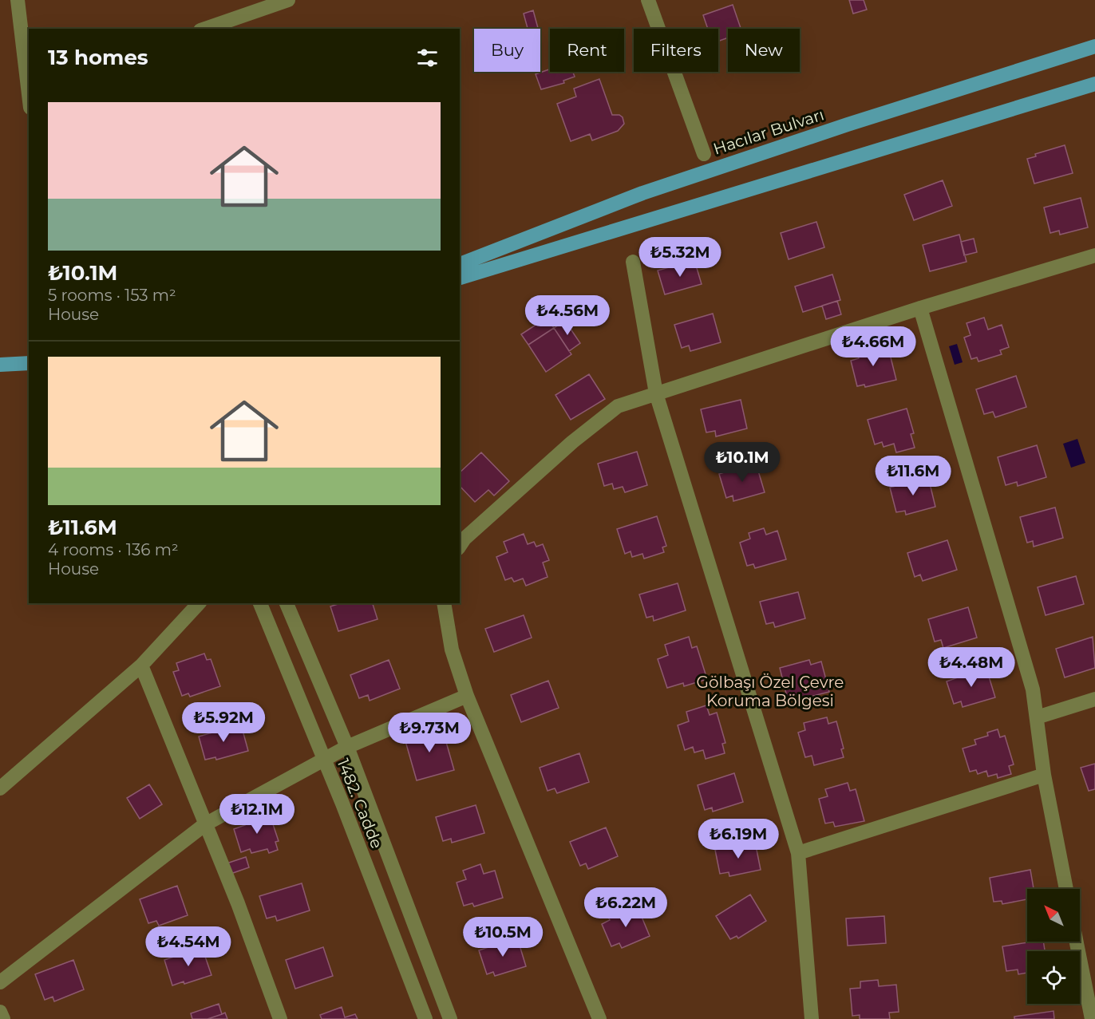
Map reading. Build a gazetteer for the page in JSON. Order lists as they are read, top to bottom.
{
  "streets": {
    "main road": ["Hacılar Bulvarı"],
    "street": ["1482. Cadde"]
  },
  "parks": ["Gölbaşı Özel Çevre Koruma Bölgesi"],
  "north": "top left",
  "page": {
    "chip": [
      "Buy",
      "Rent",
      "Filters",
      "New"
    ],
    "heading": "13 homes",
    "list": [
      {
        "name": "₺10.1M",
        "note": "5 rooms · 153 m² · House"
      },
      {
        "name": "₺11.6M",
        "note": "4 rooms · 136 m² · House"
      }
    ],
    "price": [
      "₺5.32M",
      "₺4.56M",
      "₺4.66M",
      "₺10.1M",
      "₺11.6M",
      "₺4.48M",
      "₺5.92M",
      "₺9.73M",
      "₺12.1M",
      "₺6.19M",
      "₺6.22M",
      "₺10.5M",
      "₺4.54M"
    ]
  }
}
